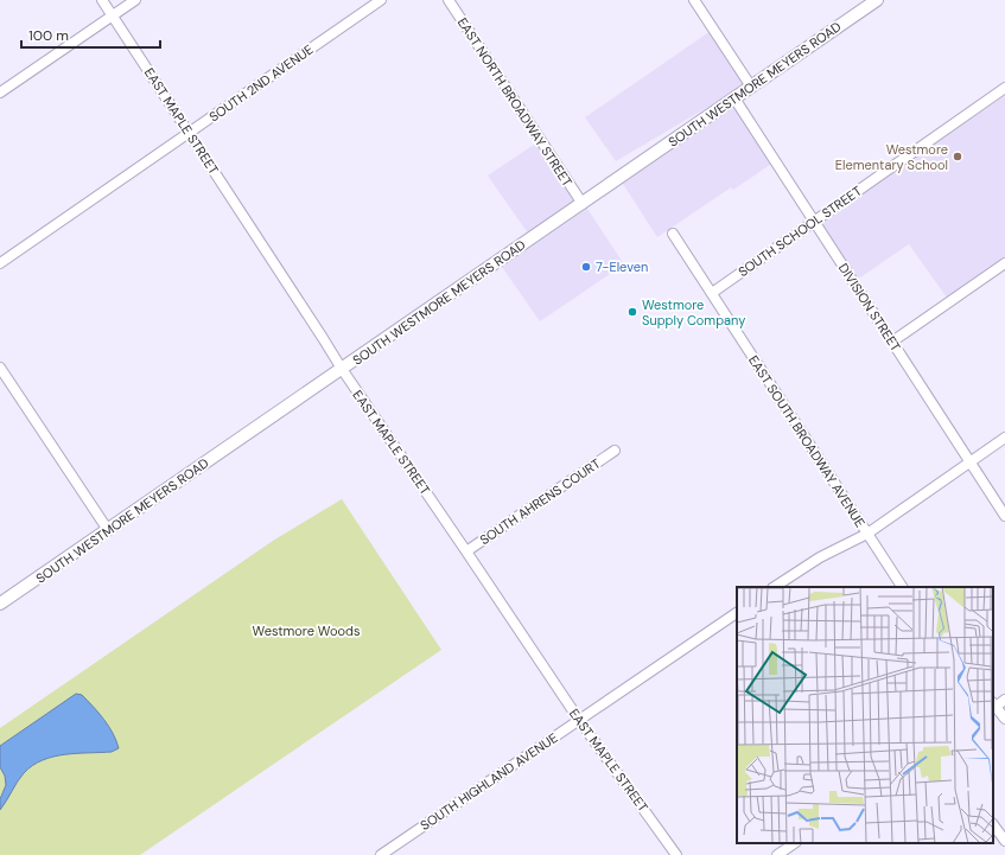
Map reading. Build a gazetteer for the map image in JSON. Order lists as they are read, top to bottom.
{
  "streets": {
    "street": [
      "SOUTH 2ND AVENUE",
      "SOUTH WESTMORE MEYERS ROAD",
      "EAST NORTH BROADWAY STREET",
      "EAST MAPLE STREET",
      "SOUTH SCHOOL STREET",
      "DIVISION STREET",
      "EAST SOUTH BROADWAY AVENUE",
      "SOUTH AHRENS COURT",
      "SOUTH HIGHLAND AVENUE"
    ]
  },
  "crossings": [
    ["SOUTH 2ND AVENUE", "EAST MAPLE STREET"],
    ["SOUTH WESTMORE MEYERS ROAD", "EAST NORTH BROADWAY STREET"],
    ["SOUTH WESTMORE MEYERS ROAD", "EAST MAPLE STREET"],
    ["SOUTH WESTMORE MEYERS ROAD", "DIVISION STREET"],
    ["EAST MAPLE STREET", "SOUTH AHRENS COURT"],
    ["EAST MAPLE STREET", "SOUTH HIGHLAND AVENUE"],
    ["SOUTH SCHOOL STREET", "DIVISION STREET"],
    ["SOUTH SCHOOL STREET", "EAST SOUTH BROADWAY AVENUE"]
  ],
  "parks": ["Westmore Woods"],
  "places": ["Westmore Elementary School", "7-Eleven", "Westmore Supply Company"],
  "scale_bar": "100 m"
}
